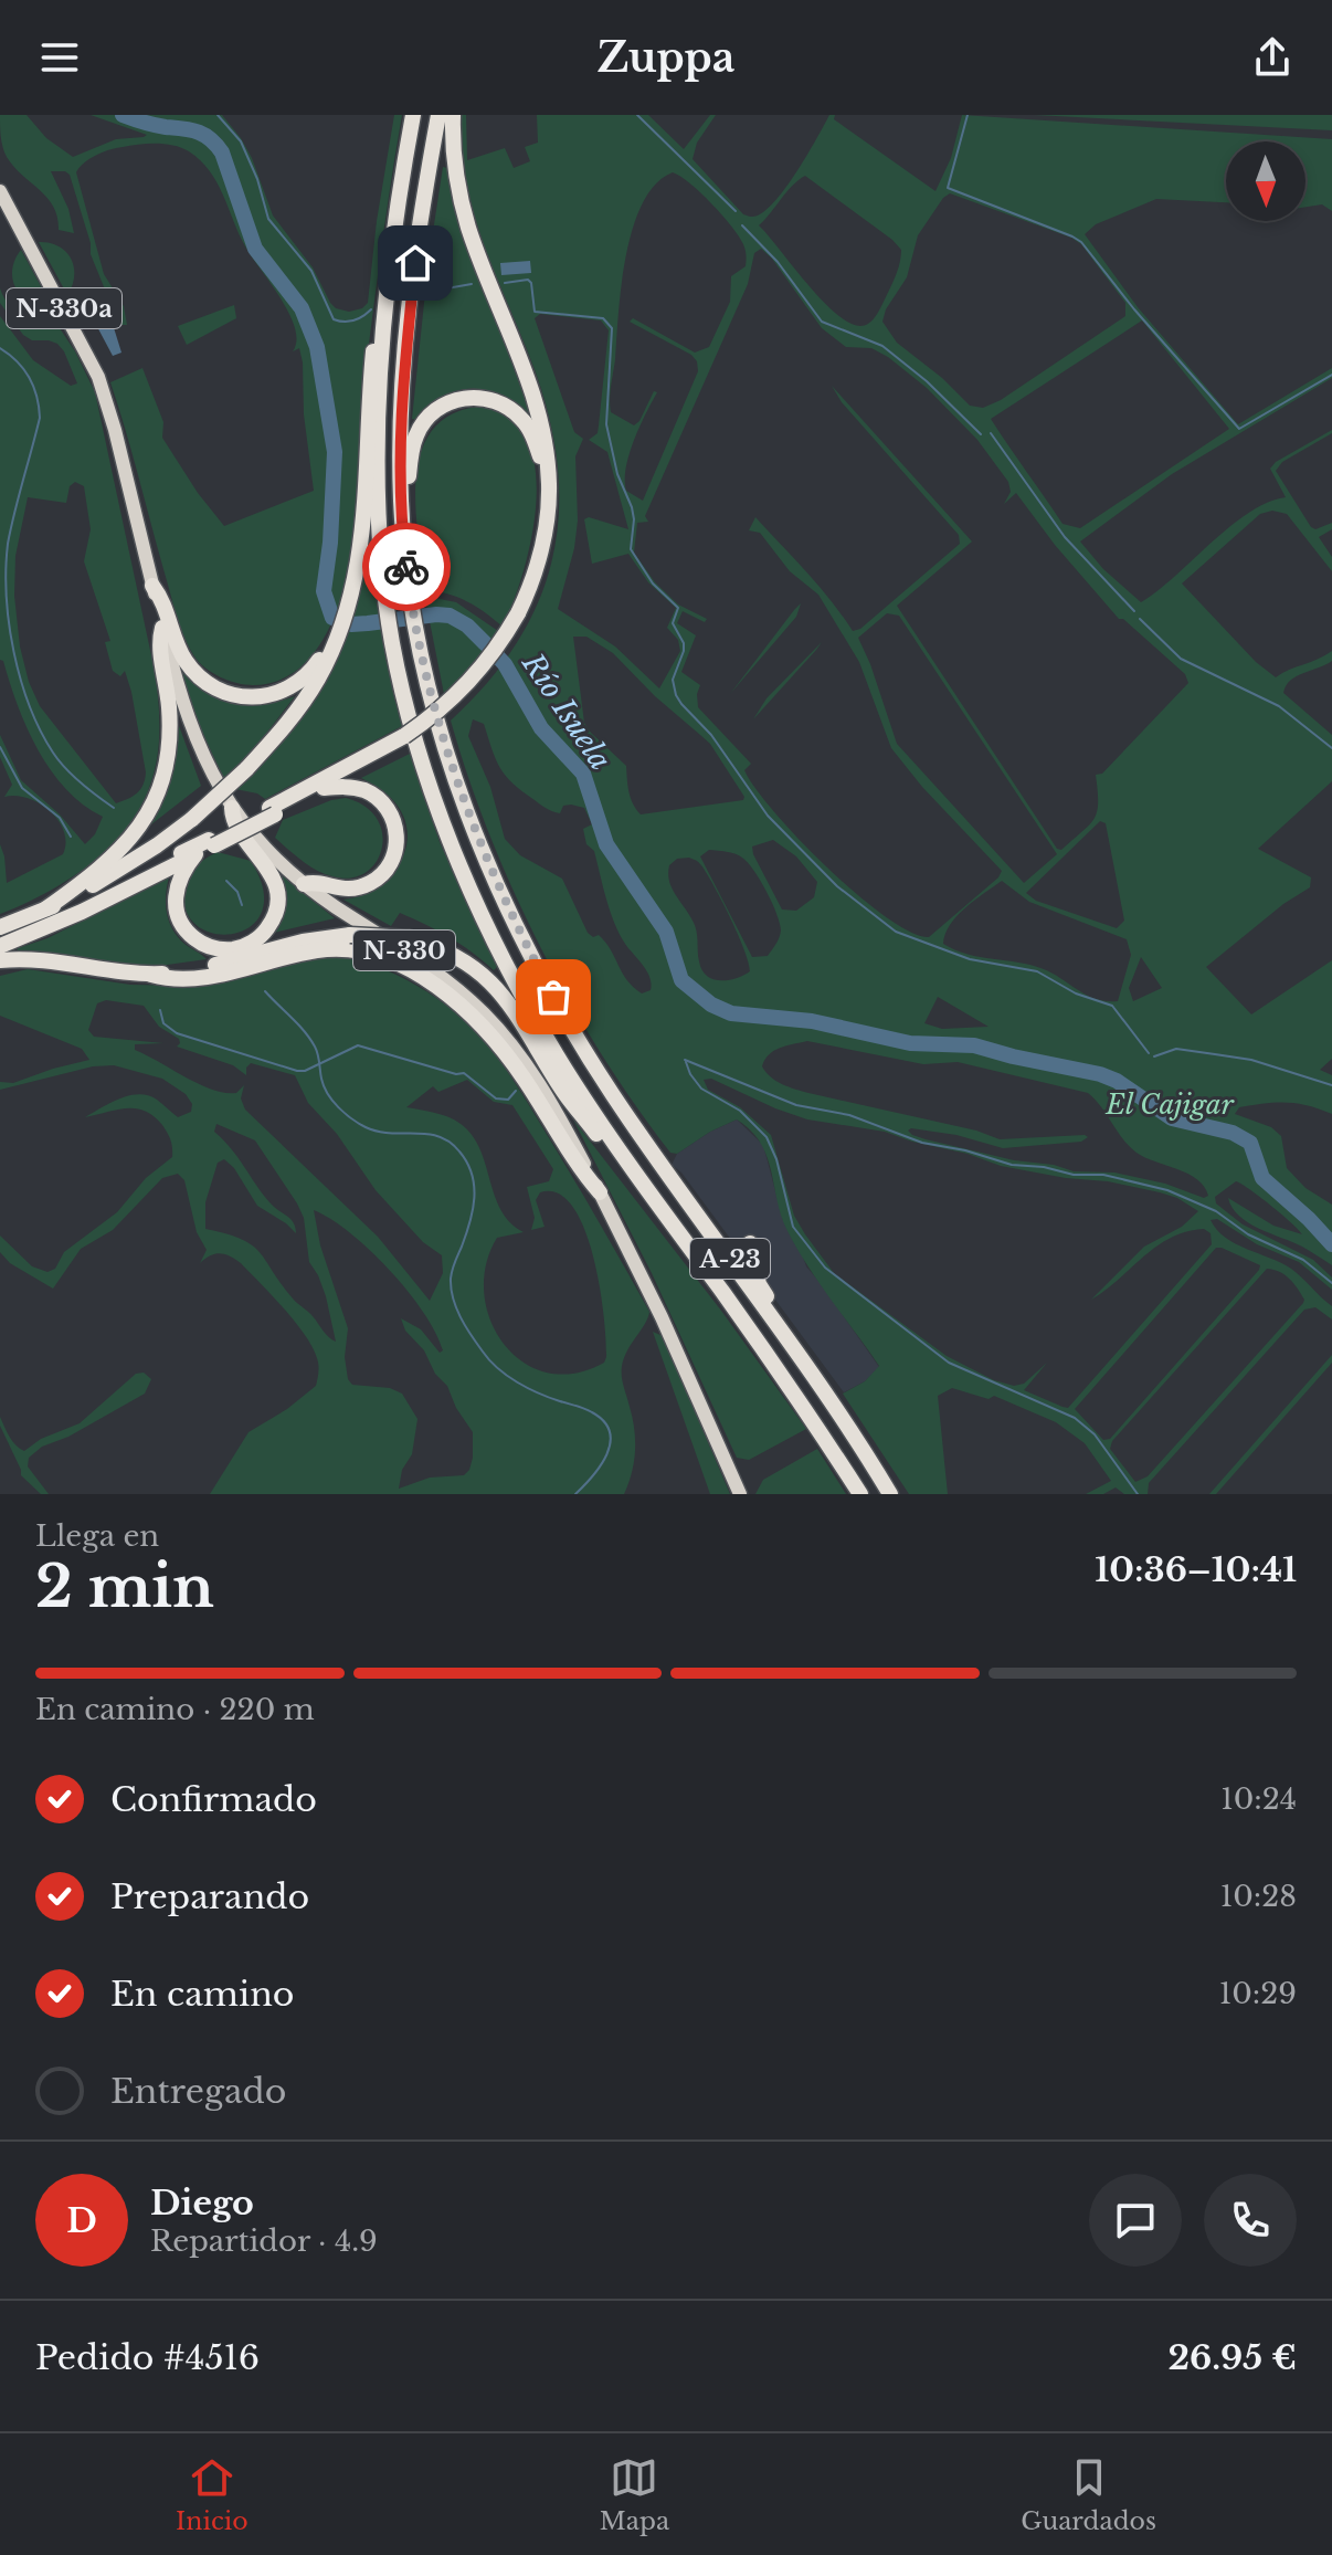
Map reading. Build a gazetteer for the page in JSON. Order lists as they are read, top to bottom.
{
  "streets": {
    "highway": ["N-330a", "N-330", "A-23"]
  },
  "crossings": [
    ["N-330a", "N-330"]
  ],
  "water": ["Río Isuela"],
  "parks": ["El Cajigar"],
  "north": "bottom",
  "page": {
    "header": "Zuppa",
    "heading": ["2 min", "Llega en", "10:36–10:41"],
    "panel": [
      "Diego",
      "Repartidor · 4.9",
      "Pedido #4516",
      "26.95 €"
    ],
    "bar": "En camino · 220 m",
    "list": [
      ["Confirmado", "10:24"],
      ["Preparando", "10:28"],
      ["En camino", "10:29"],
      "Entregado"
    ],
    "round": "D",
    "tabs": ["Inicio", "Mapa", "Guardados"]
  }
}
